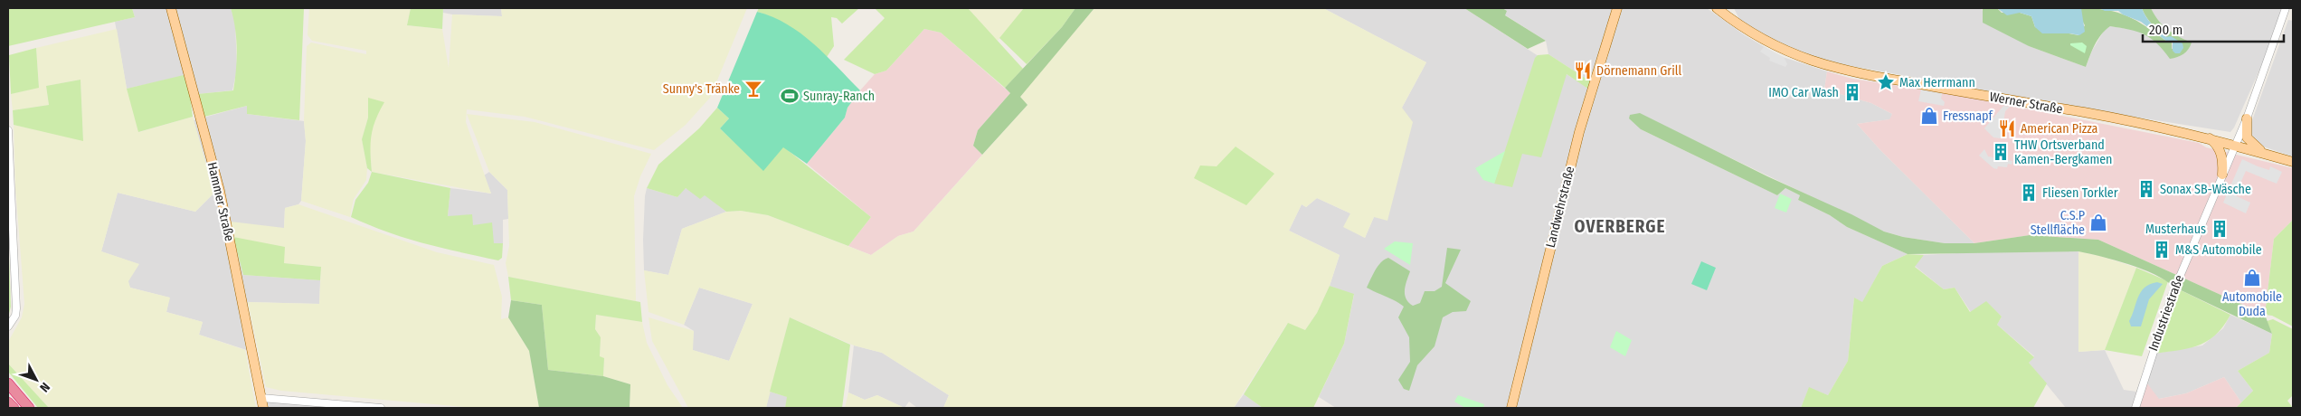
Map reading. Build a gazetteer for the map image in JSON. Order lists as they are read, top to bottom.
{
  "streets": {
    "main road": ["Werner Straße", "Hammer Straße", "Landwehrstraße"],
    "street": ["Industriestraße"]
  },
  "crossings": [
    ["Werner Straße", "Industriestraße"]
  ],
  "districts": ["OVERBERGE"],
  "places": {
    "restaurant": ["Dörnemann Grill", "American Pizza"],
    "place": ["Max Herrmann"],
    "bar": ["Sunny's Tränke"],
    "building": [
      "IMO Car Wash",
      "THW Ortsverband Kamen-Bergkamen",
      "Sonax SB-Wäsche",
      "Fliesen Torkler",
      "Musterhaus",
      "M&S Automobile"
    ],
    "sports": ["Sunray-Ranch"],
    "shop": ["Fressnapf", "C.S.P Stellfläche", "Automobile Duda"]
  },
  "scale_bar": "200 m",
  "north": "bottom right"
}
